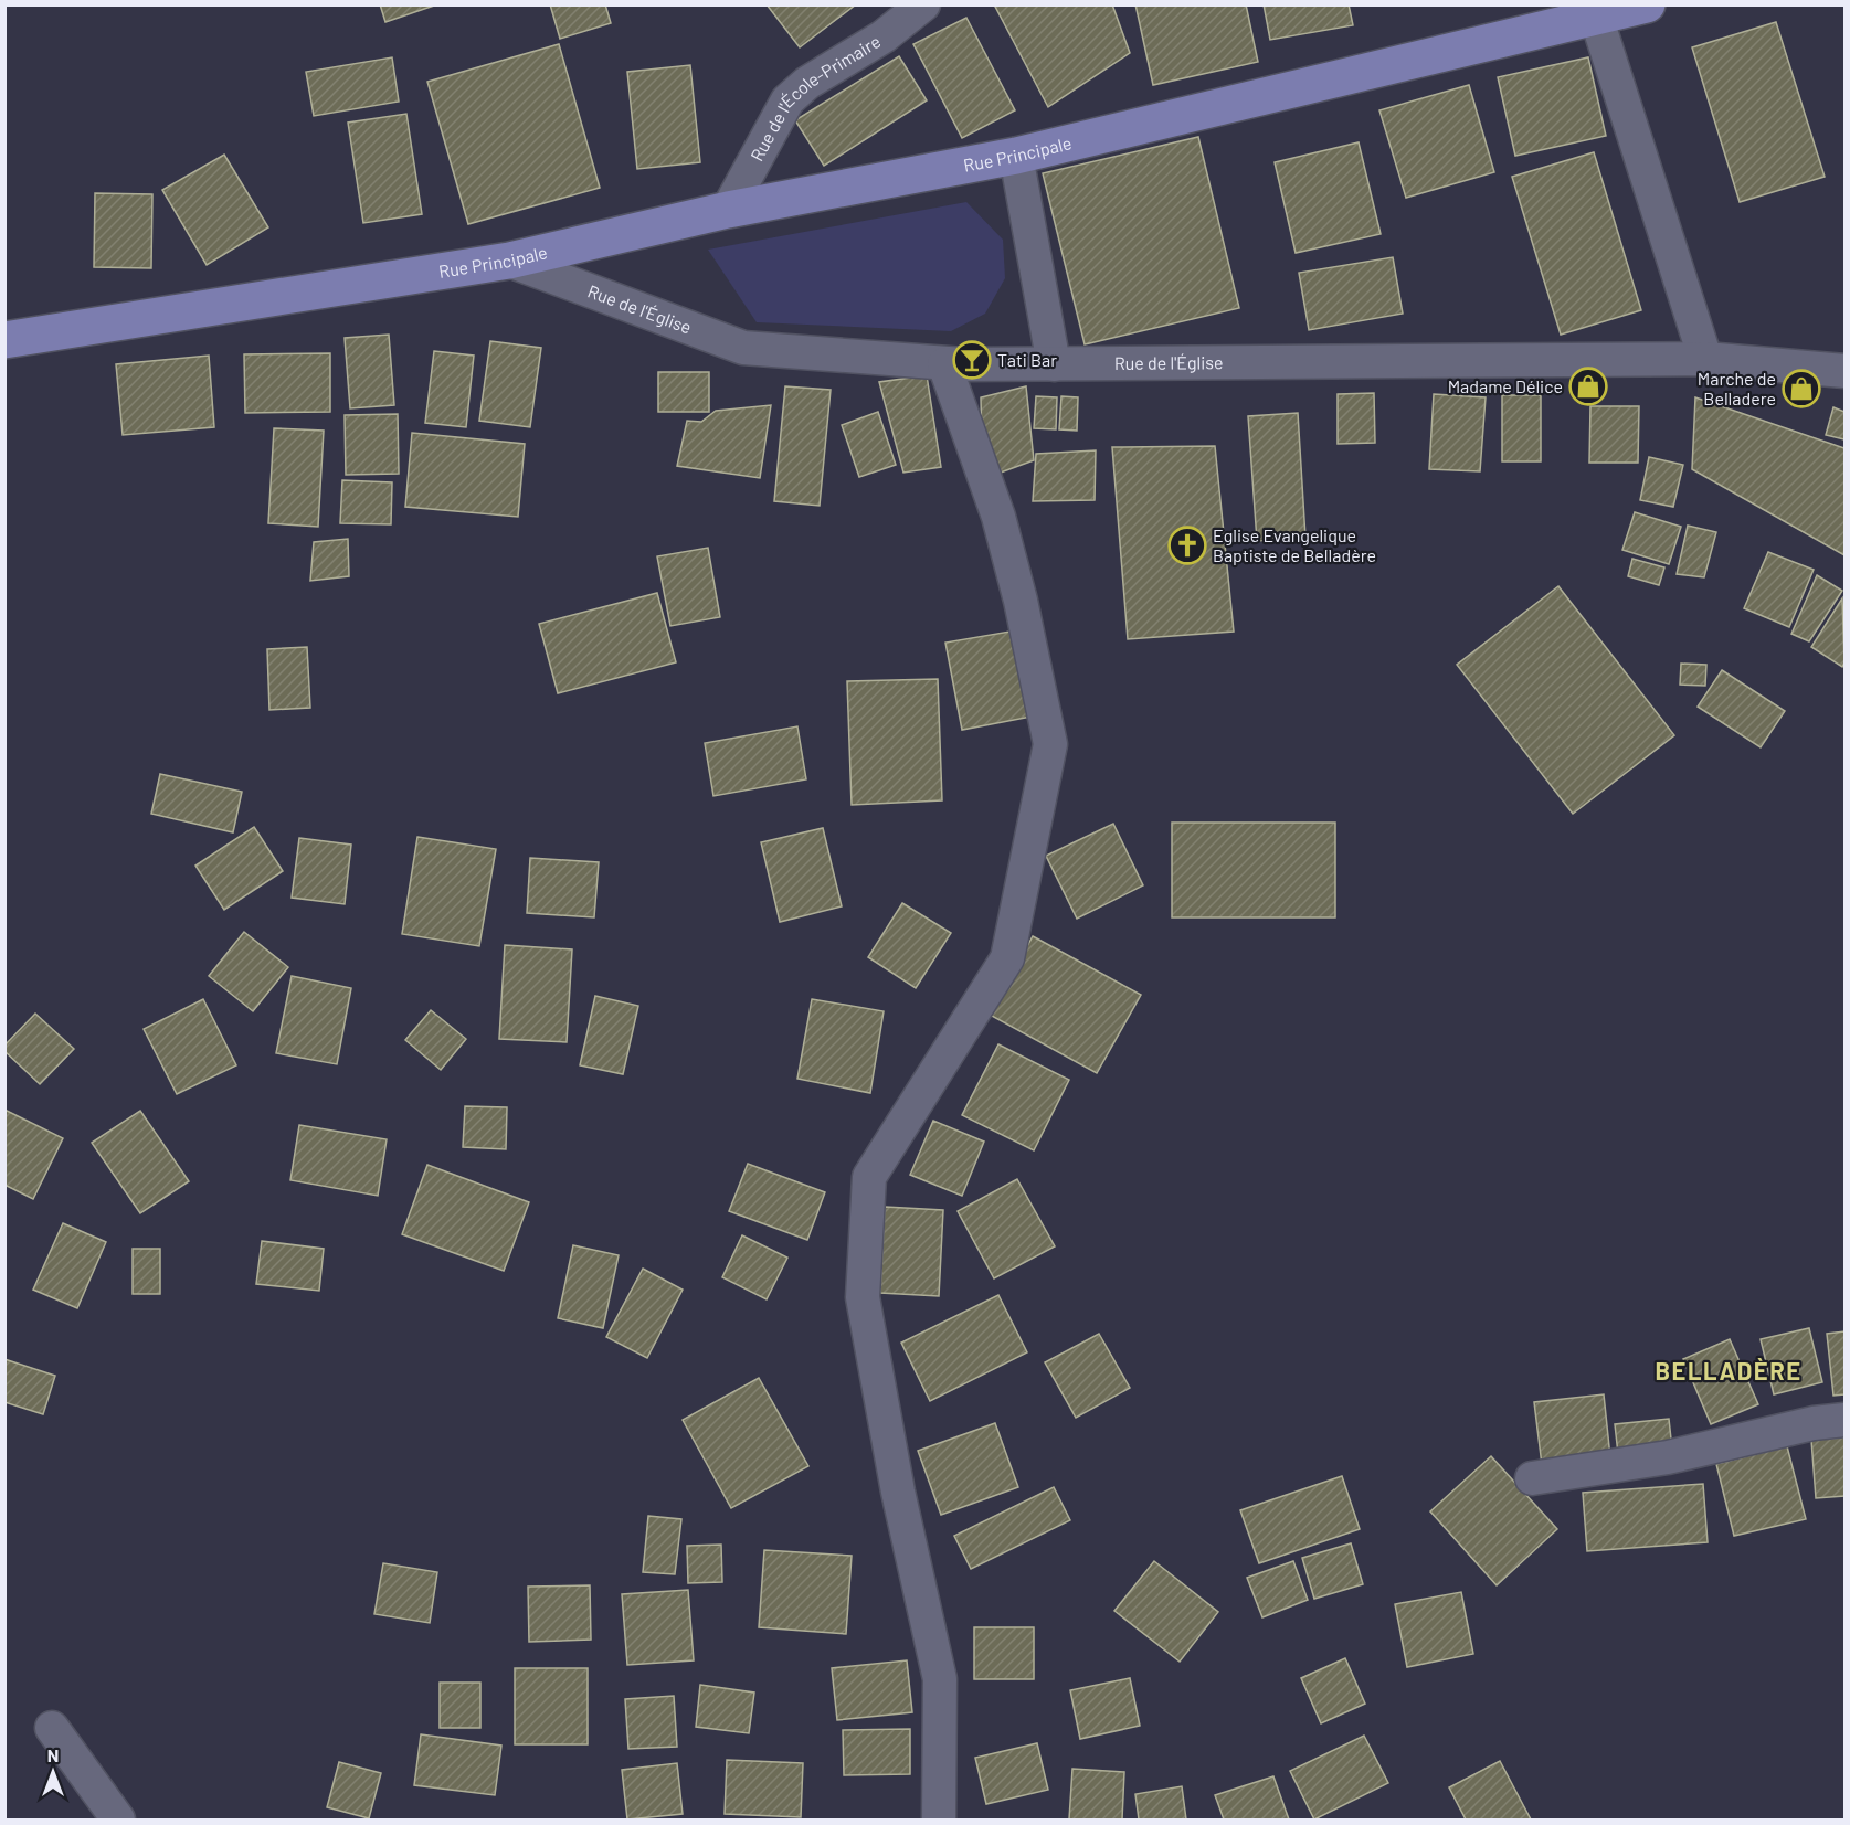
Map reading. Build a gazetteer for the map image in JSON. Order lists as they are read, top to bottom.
{
  "streets": {
    "main road": ["Rue Principale"],
    "street": ["Rue de l'École-Primaire", "Rue de l'Église"]
  },
  "crossings": [
    ["Rue de l'École-Primaire", "Rue Principale"],
    ["Rue Principale", "Rue de l'Église"]
  ],
  "districts": ["BELLADÈRE"],
  "places": {
    "bar": ["Tati Bar"],
    "shop": ["Madame Délice", "Marche de Belladere"],
    "church": ["Eglise Evangelique Baptiste de Belladère"]
  },
  "north": "top"
}
